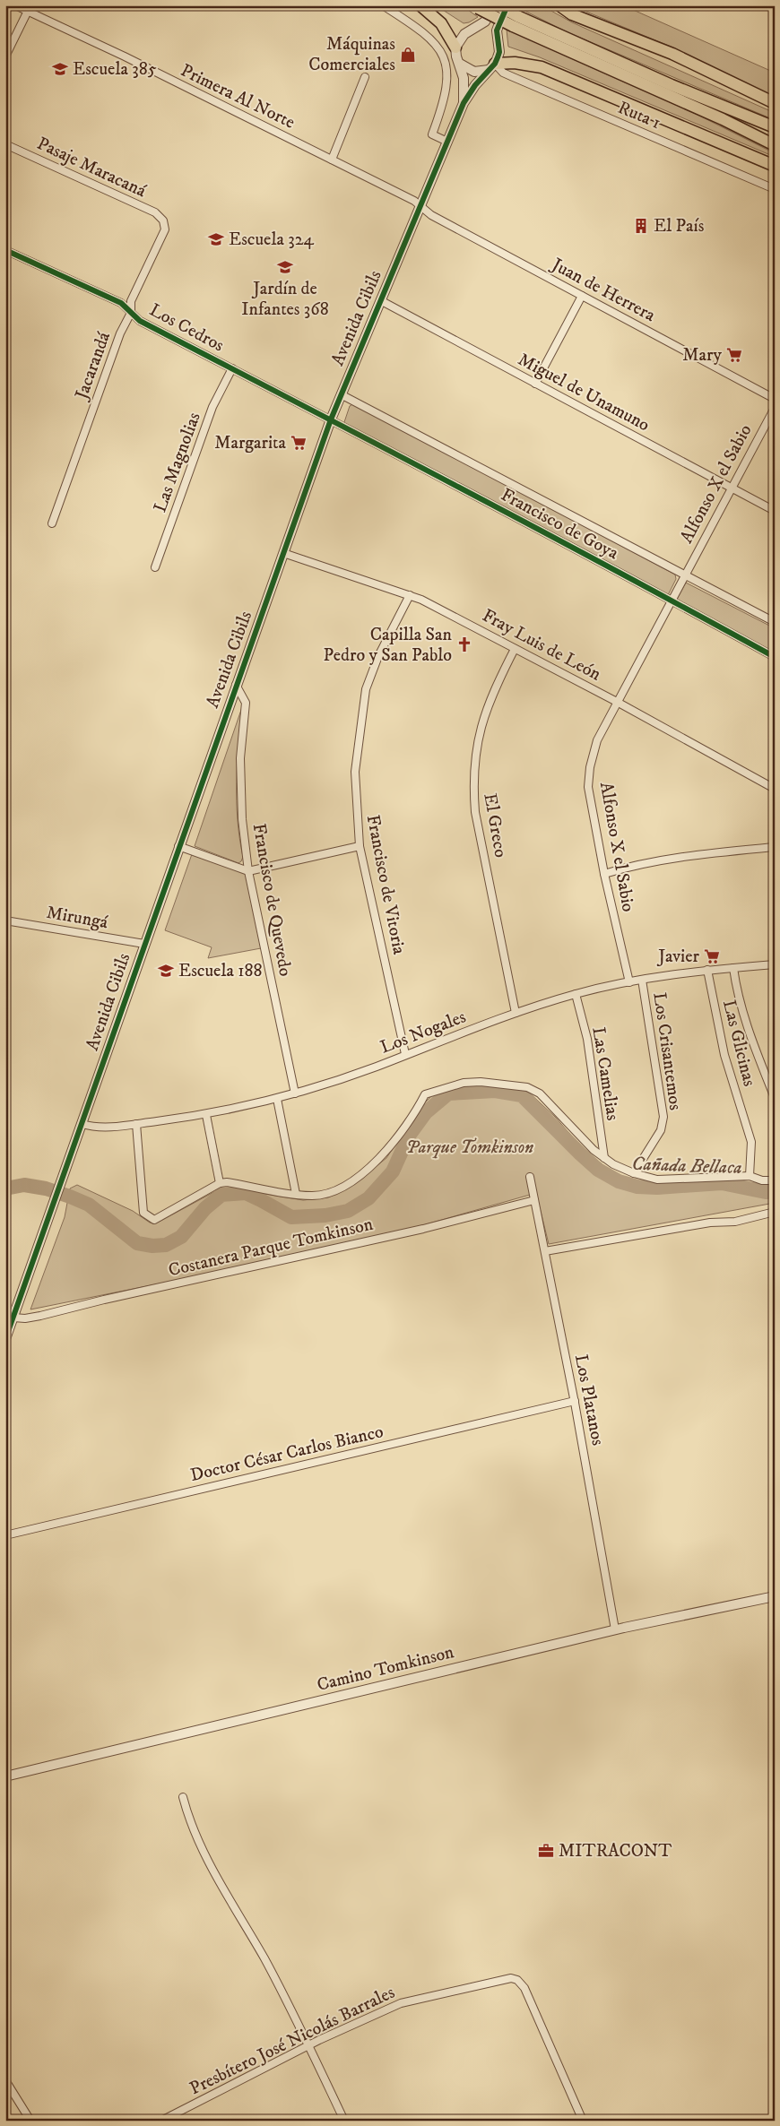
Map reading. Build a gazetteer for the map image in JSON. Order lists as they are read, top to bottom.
{
  "streets": {
    "street": [
      "Primera Al Norte",
      "Ruta 1",
      "Pasaje Maracaná",
      "Juan de Herrera",
      "Avenida Cibils",
      "Los Cedros",
      "Jacarandá",
      "Miguel de Unamuno",
      "Las Magnolias",
      "Alfonso X el Sabio",
      "Francisco de Goya",
      "Fray Luis de León",
      "El Greco",
      "Francisco de Vitoria",
      "Francisco de Quevedo",
      "Mirungá",
      "Los Nogales",
      "Las Glicinas",
      "Los Crisantemos",
      "Las Camelias",
      "Costanera Parque Tomkinson",
      "Los Platanos",
      "Doctor César Carlos Bianco",
      "Camino Tomkinson",
      "Presbítero José Nicolás Barrales"
    ]
  },
  "crossings": [
    ["Primera Al Norte", "Juan de Herrera"],
    ["Primera Al Norte", "Avenida Cibils"],
    ["Ruta 1", "Avenida Cibils"],
    ["Pasaje Maracaná", "Jacarandá"],
    ["Juan de Herrera", "Avenida Cibils"],
    ["Avenida Cibils", "Los Cedros"],
    ["Avenida Cibils", "Miguel de Unamuno"],
    ["Avenida Cibils", "Francisco de Goya"],
    ["Avenida Cibils", "Fray Luis de León"],
    ["Avenida Cibils", "Francisco de Quevedo"],
    ["Avenida Cibils", "Mirungá"],
    ["Avenida Cibils", "Los Nogales"],
    ["Avenida Cibils", "Costanera Parque Tomkinson"],
    ["Los Cedros", "Jacarandá"],
    ["Los Cedros", "Las Magnolias"],
    ["Los Cedros", "Francisco de Goya"],
    ["Miguel de Unamuno", "Alfonso X el Sabio"],
    ["Alfonso X el Sabio", "Francisco de Goya"],
    ["Alfonso X el Sabio", "Fray Luis de León"],
    ["Alfonso X el Sabio", "Los Nogales"],
    ["Fray Luis de León", "El Greco"],
    ["Fray Luis de León", "Francisco de Vitoria"],
    ["El Greco", "Los Nogales"],
    ["Francisco de Vitoria", "Los Nogales"],
    ["Francisco de Quevedo", "Los Nogales"],
    ["Los Nogales", "Las Glicinas"],
    ["Los Nogales", "Los Crisantemos"],
    ["Los Nogales", "Las Camelias"],
    ["Costanera Parque Tomkinson", "Los Platanos"],
    ["Los Platanos", "Doctor César Carlos Bianco"],
    ["Los Platanos", "Camino Tomkinson"]
  ],
  "water": ["Cañada Bellaca"],
  "parks": ["Parque Tomkinson"],
  "places": {
    "shop": ["Máquinas Comerciales"],
    "school or university": [
      "Escuela 385",
      "Escuela 324",
      "Jardín de Infantes 368",
      "Escuela 188"
    ],
    "building": ["El País"],
    "supermarket": ["Mary", "Margarita", "Javier"],
    "church": ["Capilla San Pedro y San Pablo"],
    "office": ["MITRACONT"]
  }
}
